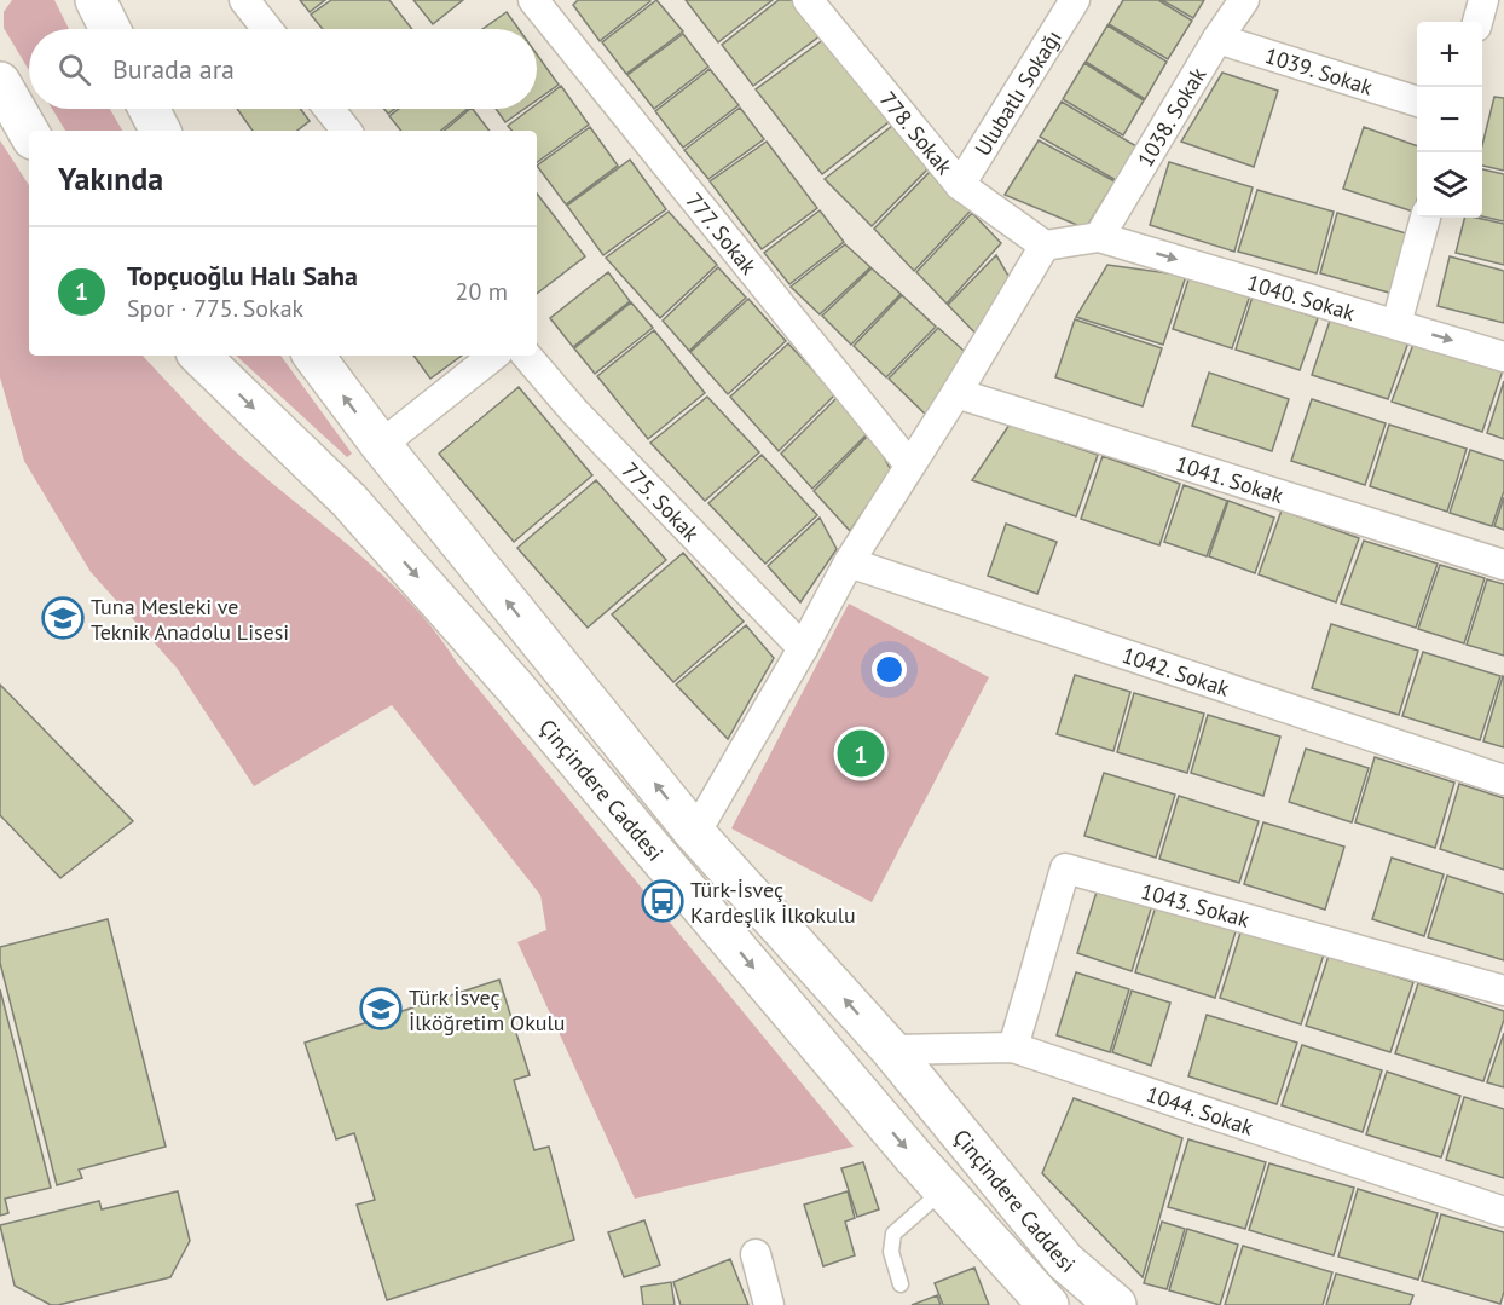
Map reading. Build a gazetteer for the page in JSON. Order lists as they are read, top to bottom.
{
  "streets": {
    "main road": ["Çinçindere Caddesi"],
    "street": [
      "1039. Sokak",
      "Ulubatlı Sokağı",
      "1038. Sokak",
      "778. Sokak",
      "777. Sokak",
      "1040. Sokak",
      "1041. Sokak",
      "775. Sokak",
      "1042. Sokak",
      "1043. Sokak",
      "1044. Sokak"
    ]
  },
  "crossings": [
    ["1039. Sokak", "1038. Sokak"],
    ["Ulubatlı Sokağı", "778. Sokak"],
    ["1038. Sokak", "1040. Sokak"],
    ["Çinçindere Caddesi", "1044. Sokak"],
    ["1043. Sokak", "1044. Sokak"]
  ],
  "one_way": ["1040. Sokak"],
  "places": {
    "school or university": ["Tuna Mesleki ve Teknik Anadolu Lisesi", "Türk İsveç İlköğretim Okulu"],
    "bus stop": ["Türk-İsveç Kardeşlik İlkokulu"]
  },
  "page": {
    "map_buttons": ["+", "−"],
    "search": "Burada ara",
    "heading": "Yakında",
    "list": [
      {
        "mark": "1",
        "name": "Topçuoğlu Halı Saha",
        "note": "Spor · 775. Sokak",
        "value": "20 m"
      }
    ],
    "pins": "1"
  }
}
